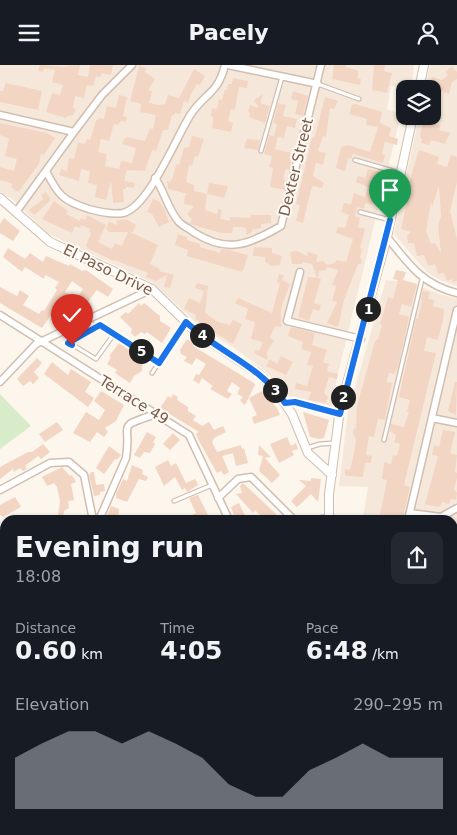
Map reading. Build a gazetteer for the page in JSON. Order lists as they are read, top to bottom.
{
  "streets": {
    "street": ["Dexter Street", "El Paso Drive", "Terrace 49"]
  },
  "page": {
    "header": "Pacely",
    "pins": [
      "1",
      "4",
      "5",
      "3",
      "2"
    ],
    "heading": ["Evening run", "18:08"],
    "stats": [
      ["Distance", "0.60 km"],
      ["Time", "4:05"],
      ["Pace", "6:48 /km"]
    ],
    "chart": ["Elevation", "290–295 m"]
  }
}
